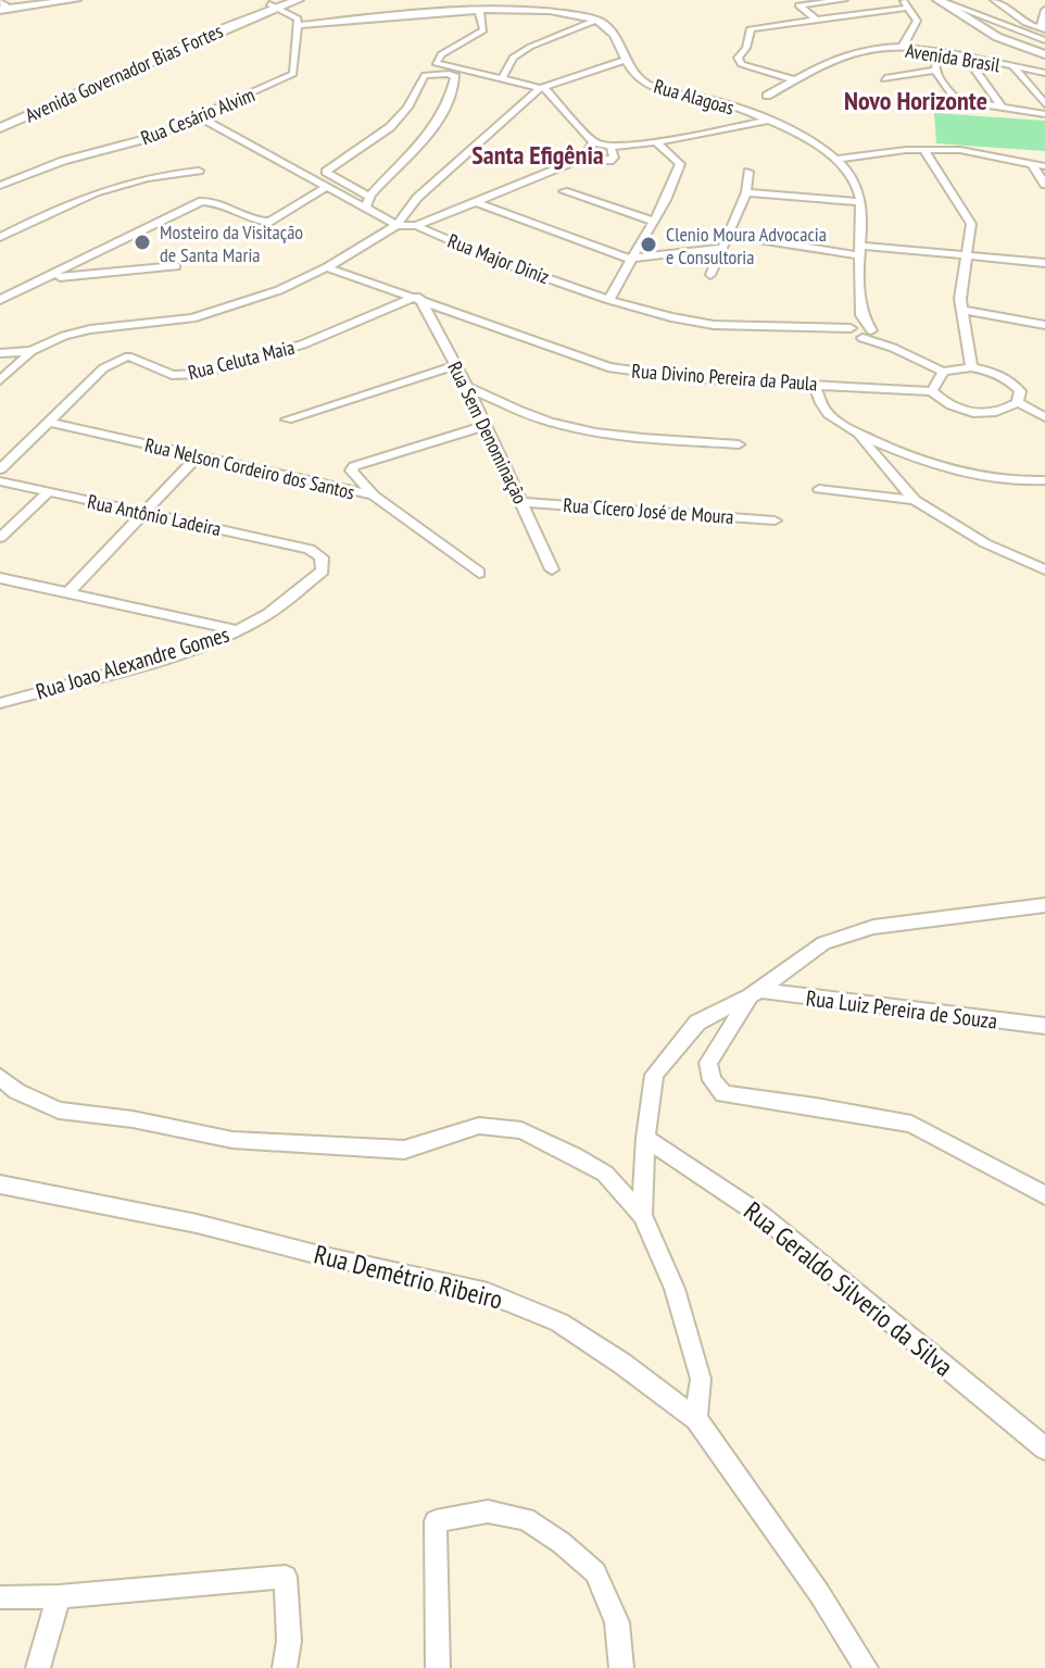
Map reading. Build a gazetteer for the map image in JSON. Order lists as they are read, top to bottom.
{
  "streets": {
    "main road": ["Avenida Governador Bias Fortes"],
    "street": [
      "Avenida Brasil",
      "Rua Alagoas",
      "Rua Cesário Alvim",
      "Rua Major Diniz",
      "Rua Celuta Maia",
      "Rua Divino Pereira da Paula",
      "Rua Sem Denominação",
      "Rua Nelson Cordeiro dos Santos",
      "Rua Cícero José de Moura",
      "Rua Antônio Ladeira",
      "Rua Joao Alexandre Gomes",
      "Rua Luiz Pereira de Souza",
      "Rua Demétrio Ribeiro",
      "Rua Geraldo Silverio da Silva"
    ]
  },
  "crossings": [
    ["Rua Alagoas", "Rua Major Diniz"],
    ["Rua Cesário Alvim", "Rua Major Diniz"],
    ["Rua Celuta Maia", "Rua Divino Pereira da Paula"],
    ["Rua Celuta Maia", "Rua Sem Denominação"],
    ["Rua Celuta Maia", "Rua Nelson Cordeiro dos Santos"],
    ["Rua Divino Pereira da Paula", "Rua Sem Denominação"],
    ["Rua Sem Denominação", "Rua Cícero José de Moura"],
    ["Rua Antônio Ladeira", "Rua Joao Alexandre Gomes"]
  ],
  "districts": ["Novo Horizonte", "Santa Efigênia"],
  "places": ["Mosteiro da Visitação de Santa Maria", "Clenio Moura Advocacia e Consultoria"]
}
